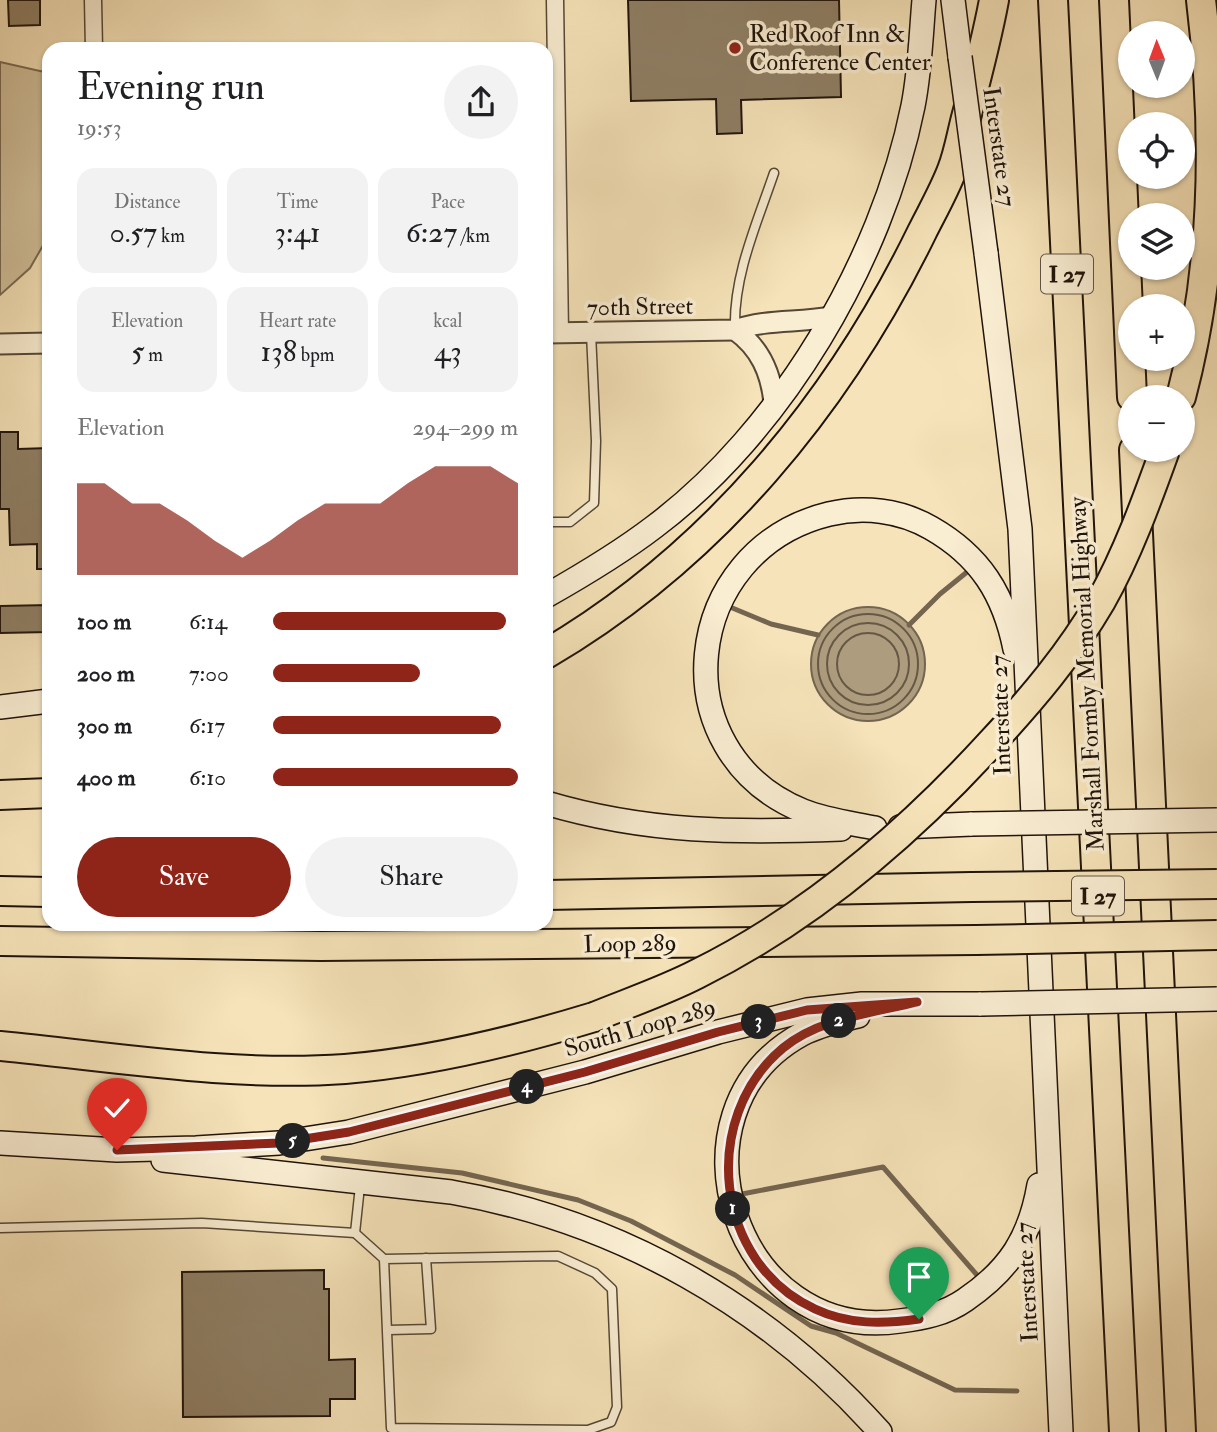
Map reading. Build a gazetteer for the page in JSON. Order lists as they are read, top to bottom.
{
  "streets": {
    "highway": ["I 27", "Marshall Formby Memorial Highway", "Loop 289"],
    "main road": ["Interstate 27", "South Loop 289"],
    "street": ["70th Street"]
  },
  "places": ["Red Roof Inn & Conference Center"],
  "north": "top",
  "page": {
    "map_buttons": ["+", "−"],
    "heading": ["Evening run", "19:53"],
    "stats": [
      ["Distance", "0.57 km"],
      ["Time", "3:41"],
      ["Pace", "6:27 /km"],
      ["Elevation", "5 m"],
      ["Heart rate", "138 bpm"],
      ["kcal", "43"]
    ],
    "chart": ["Elevation", "294–299 m"],
    "list": [
      {
        "name": "100 m",
        "note": "6:14"
      },
      {
        "name": "200 m",
        "note": "7:00"
      },
      {
        "name": "300 m",
        "note": "6:17"
      },
      {
        "name": "400 m",
        "note": "6:10"
      }
    ],
    "buttons": ["Save", "Share"],
    "pins": [
      "2",
      "3",
      "4",
      "5",
      "1"
    ]
  }
}
